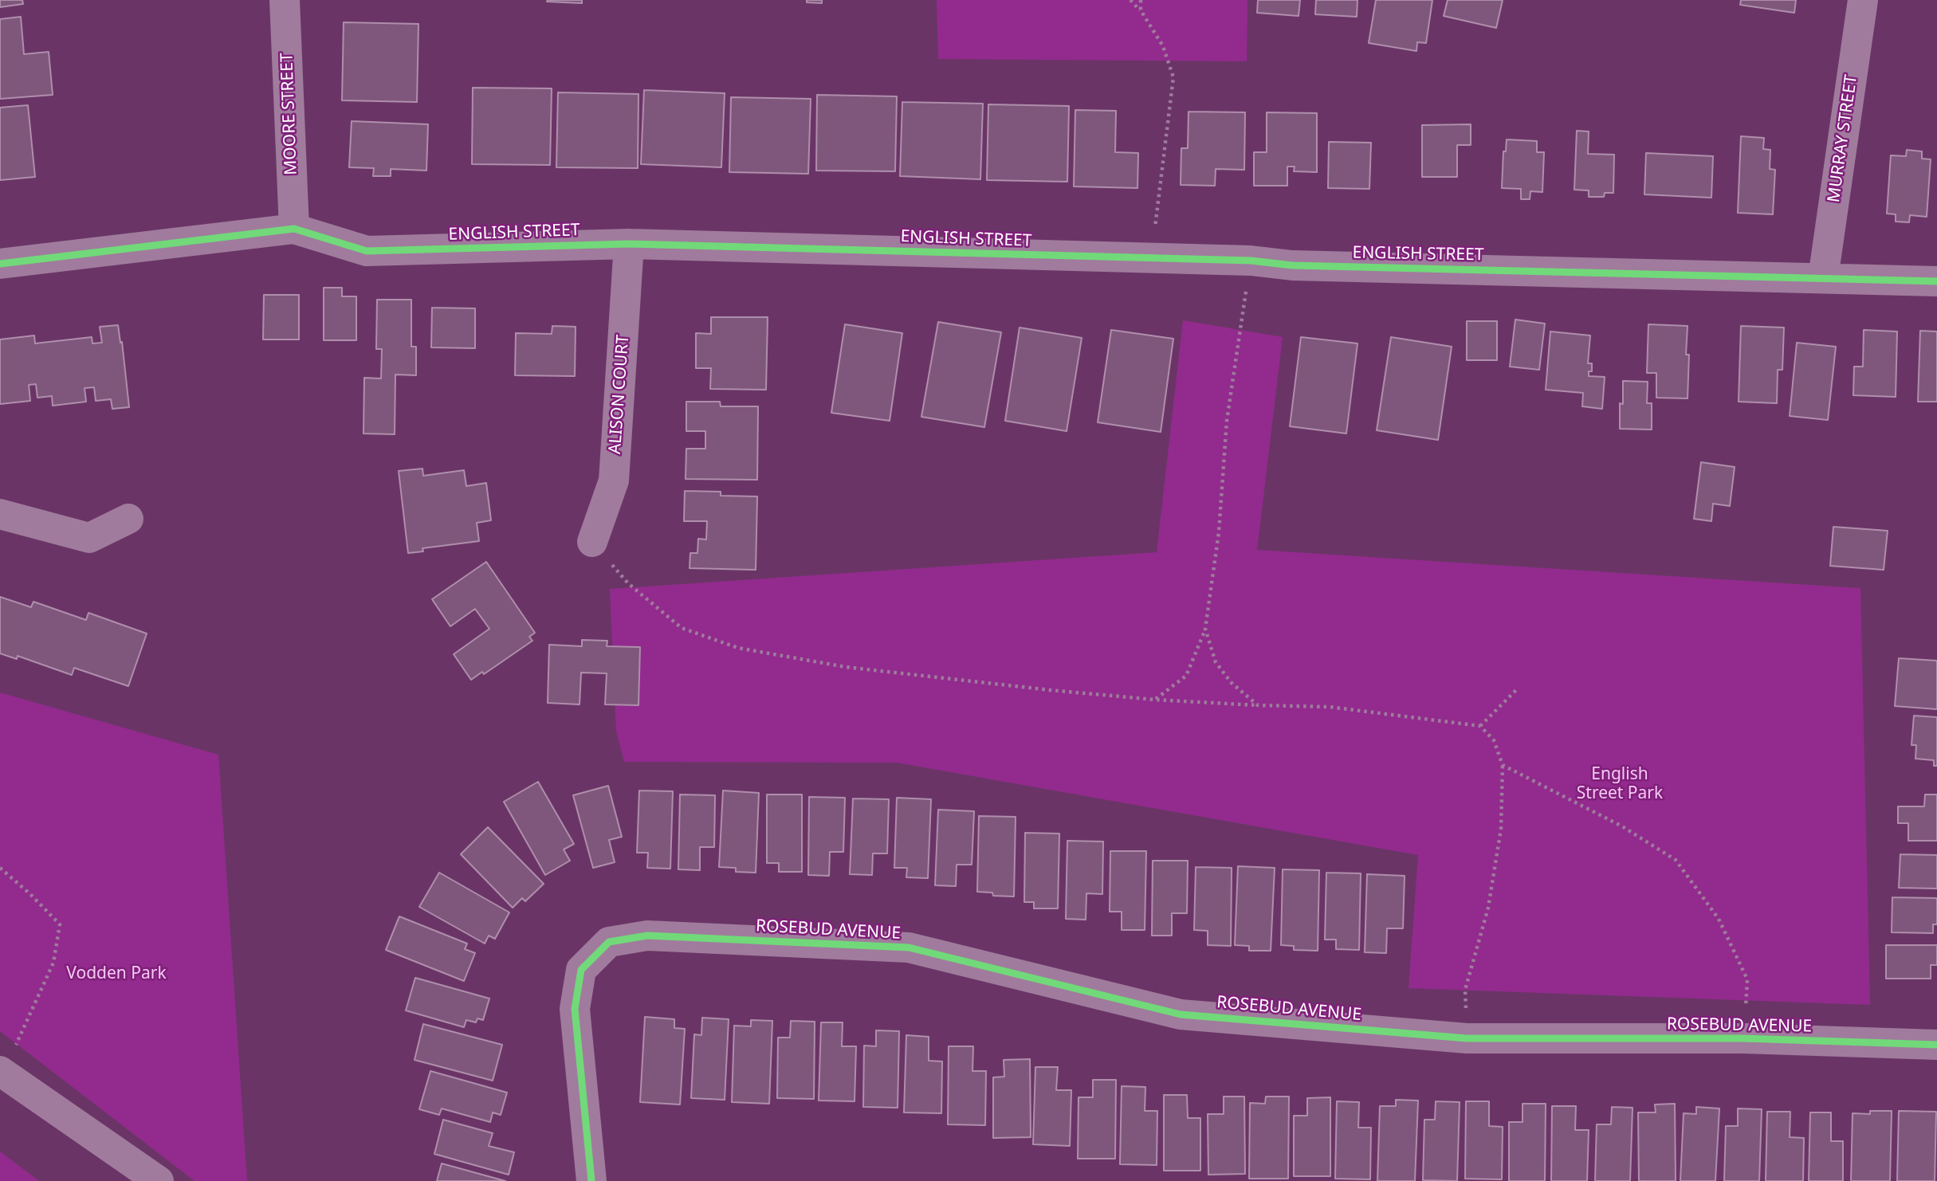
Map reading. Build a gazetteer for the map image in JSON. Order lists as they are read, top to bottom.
{
  "streets": {
    "street": [
      "MOORE STREET",
      "MURRAY STREET",
      "ENGLISH STREET",
      "ALISON COURT",
      "ROSEBUD AVENUE"
    ]
  },
  "crossings": [
    ["MOORE STREET", "ENGLISH STREET"],
    ["MURRAY STREET", "ENGLISH STREET"],
    ["ENGLISH STREET", "ALISON COURT"]
  ],
  "parks": ["English Street Park", "Vodden Park"]
}
